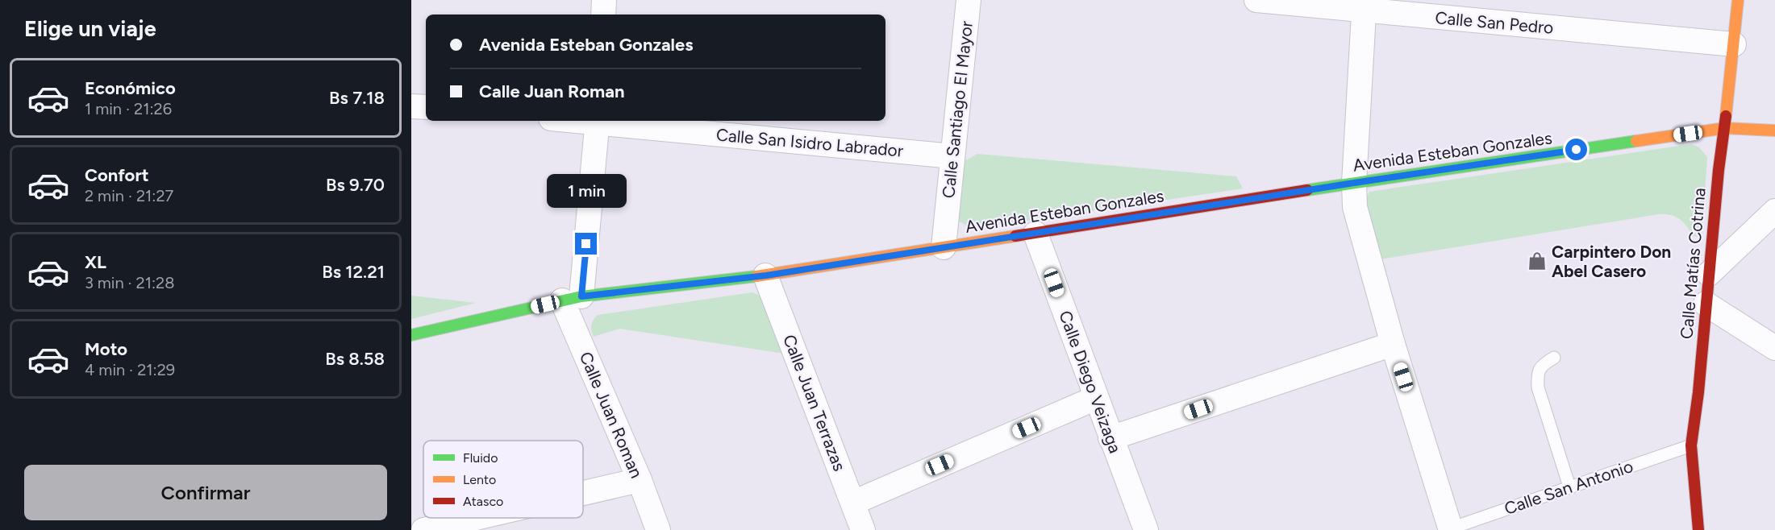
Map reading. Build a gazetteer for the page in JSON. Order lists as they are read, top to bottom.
{
  "streets": {
    "street": [
      "Calle San Pedro",
      "Calle Santiago El Mayor",
      "Calle San Isidro Labrador",
      "Avenida Esteban Gonzales",
      "Calle Matías Cotrina",
      "Calle Diego Veizaga",
      "Calle Juan Terrazas",
      "Calle Juan Roman"
    ],
    "lane": ["Calle San Antonio"]
  },
  "crossings": [
    ["Calle San Pedro", "Calle Matías Cotrina"],
    ["Calle Santiago El Mayor", "Calle San Isidro Labrador"],
    ["Calle Santiago El Mayor", "Avenida Esteban Gonzales"],
    ["Calle San Isidro Labrador", "Calle Juan Roman"],
    ["Avenida Esteban Gonzales", "Calle Matías Cotrina"],
    ["Avenida Esteban Gonzales", "Calle Diego Veizaga"],
    ["Avenida Esteban Gonzales", "Calle Juan Terrazas"],
    ["Avenida Esteban Gonzales", "Calle Juan Roman"],
    ["Calle Matías Cotrina", "Calle San Antonio"]
  ],
  "places": {
    "shop": ["Carpintero Don Abel Casero"]
  },
  "legend": ["Fluido", "Lento", "Atasco"],
  "page": {
    "heading": "Elige un viaje",
    "banner": ["Avenida Esteban Gonzales", "Calle Juan Roman"],
    "list": [
      {
        "name": "Económico",
        "note": "1 min · 21:26",
        "value": "Bs 7.18"
      },
      {
        "name": "Confort",
        "note": "2 min · 21:27",
        "value": "Bs 9.70"
      },
      {
        "name": "XL",
        "note": "3 min · 21:28",
        "value": "Bs 12.21"
      },
      {
        "name": "Moto",
        "note": "4 min · 21:29",
        "value": "Bs 8.58"
      }
    ],
    "bubble": "1 min",
    "buttons": "Confirmar"
  }
}
